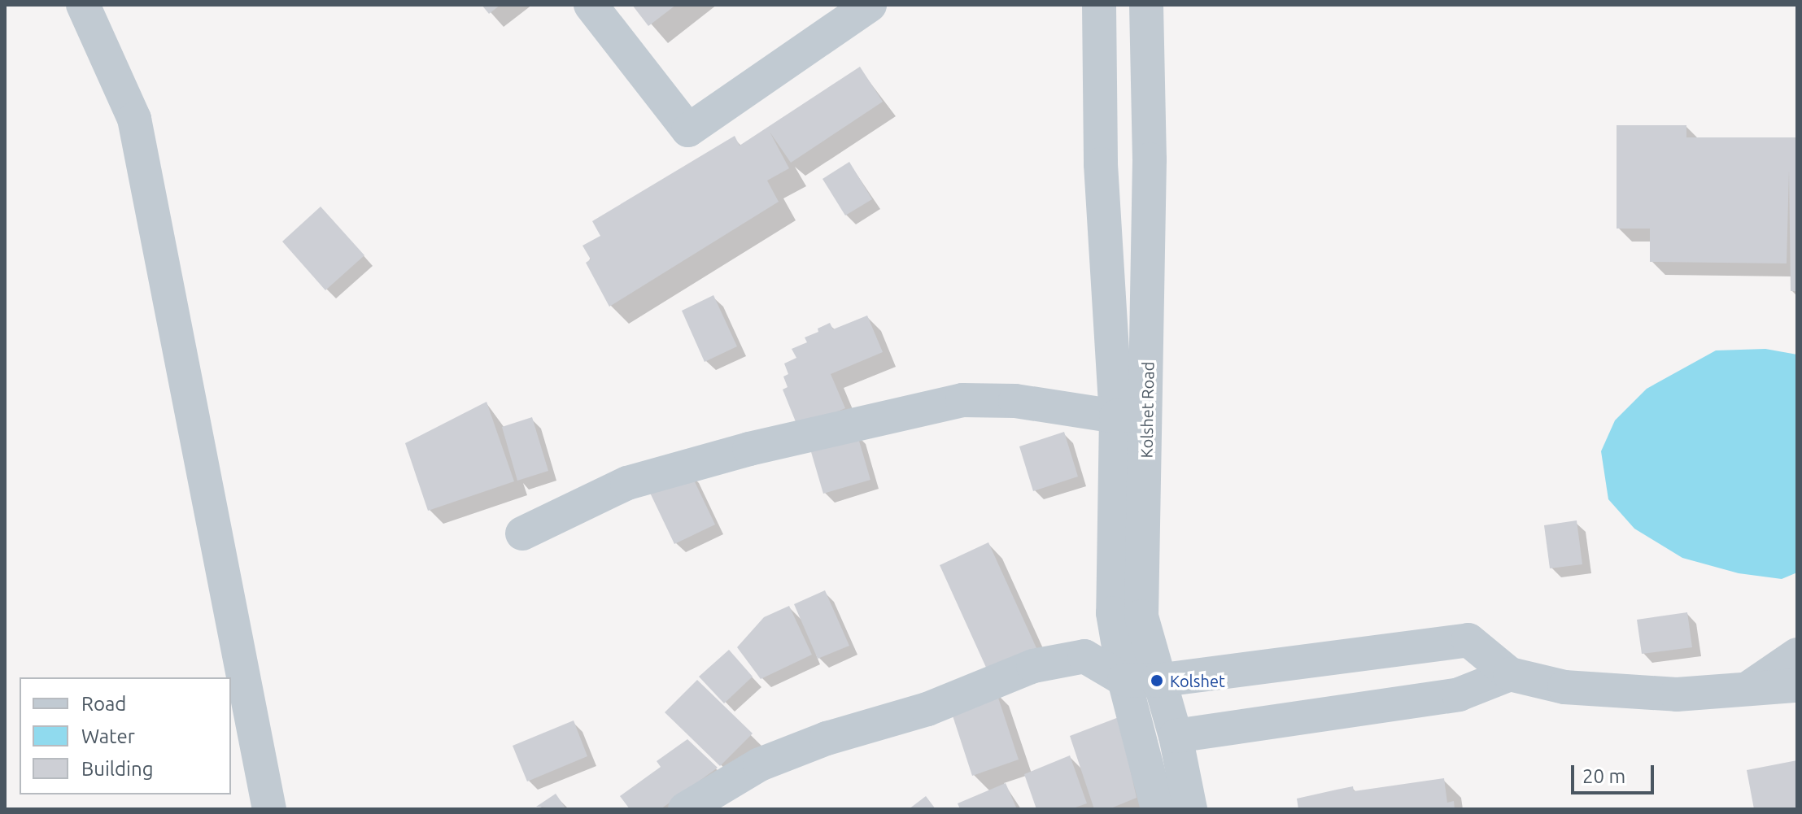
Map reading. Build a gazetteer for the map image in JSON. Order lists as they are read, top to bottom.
{
  "streets": {
    "street": ["Kolshet Road"]
  },
  "places": ["Kolshet"],
  "legend": ["Road", "Water", "Building"],
  "scale_bar": "20 m"
}
